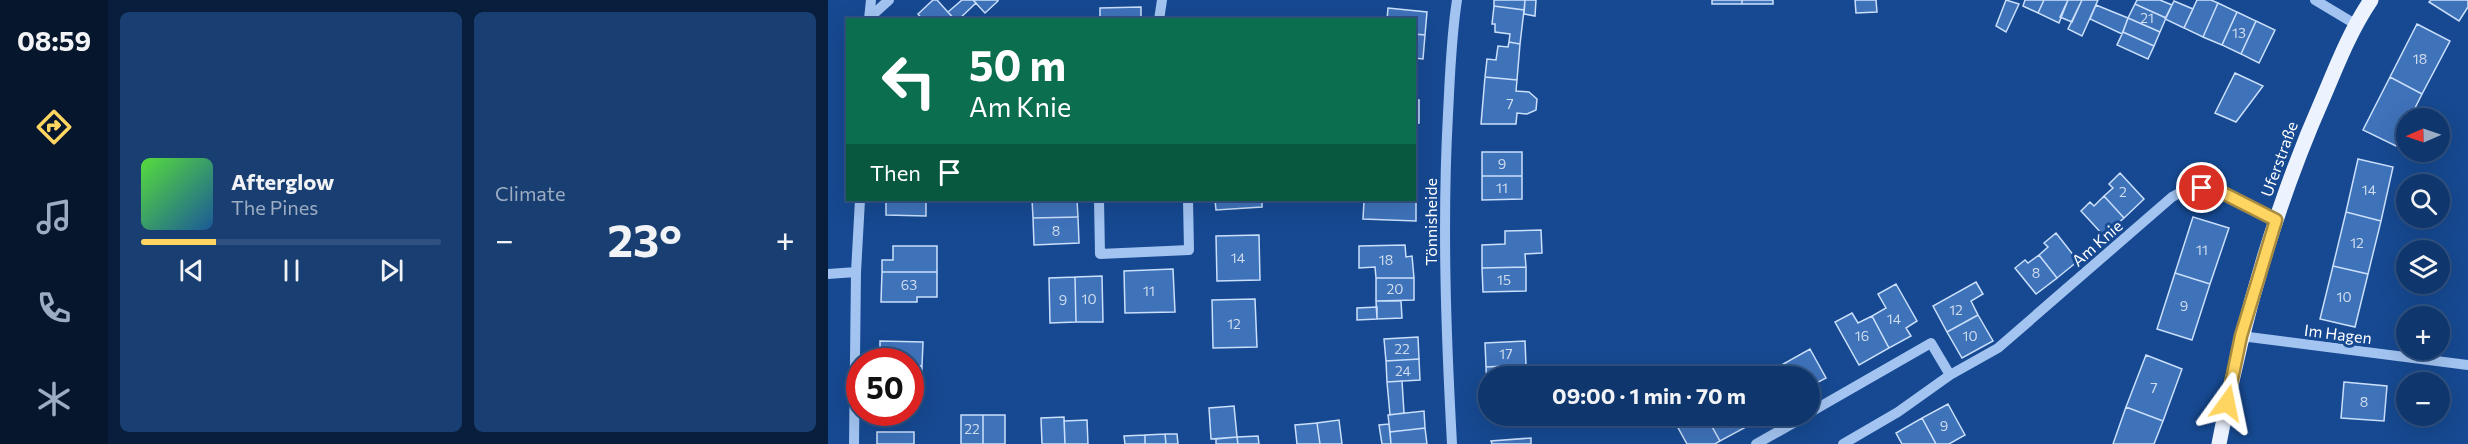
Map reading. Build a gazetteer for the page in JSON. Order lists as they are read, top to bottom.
{
  "streets": {
    "main road": ["Uferstraße"],
    "street": ["Tönnisheide", "Am Knie", "Im Hagen"]
  },
  "crossings": [
    ["Uferstraße", "Am Knie"],
    ["Uferstraße", "Im Hagen"]
  ],
  "house_numbers": [
    "21",
    "13",
    "18",
    "7",
    "9",
    "11",
    "14",
    "2",
    "8",
    "12",
    "11",
    "14",
    "18",
    "8",
    "15",
    "63",
    "20",
    "11",
    "10",
    "10",
    "9",
    "9",
    "12",
    "14",
    "12",
    "16",
    "10",
    "22",
    "17",
    "24",
    "7",
    "8",
    "9",
    "22"
  ],
  "north": "left",
  "page": {
    "tabs": "08:59",
    "tile": "Climate",
    "turn": ["50 m", "Am Knie"],
    "map_buttons": ["+", "−"],
    "then": "Then",
    "song": ["Afterglow", "The Pines"],
    "heat": ["−", "23°", "+"],
    "limit": "50",
    "trip": "09:00 · 1 min · 70 m"
  }
}
